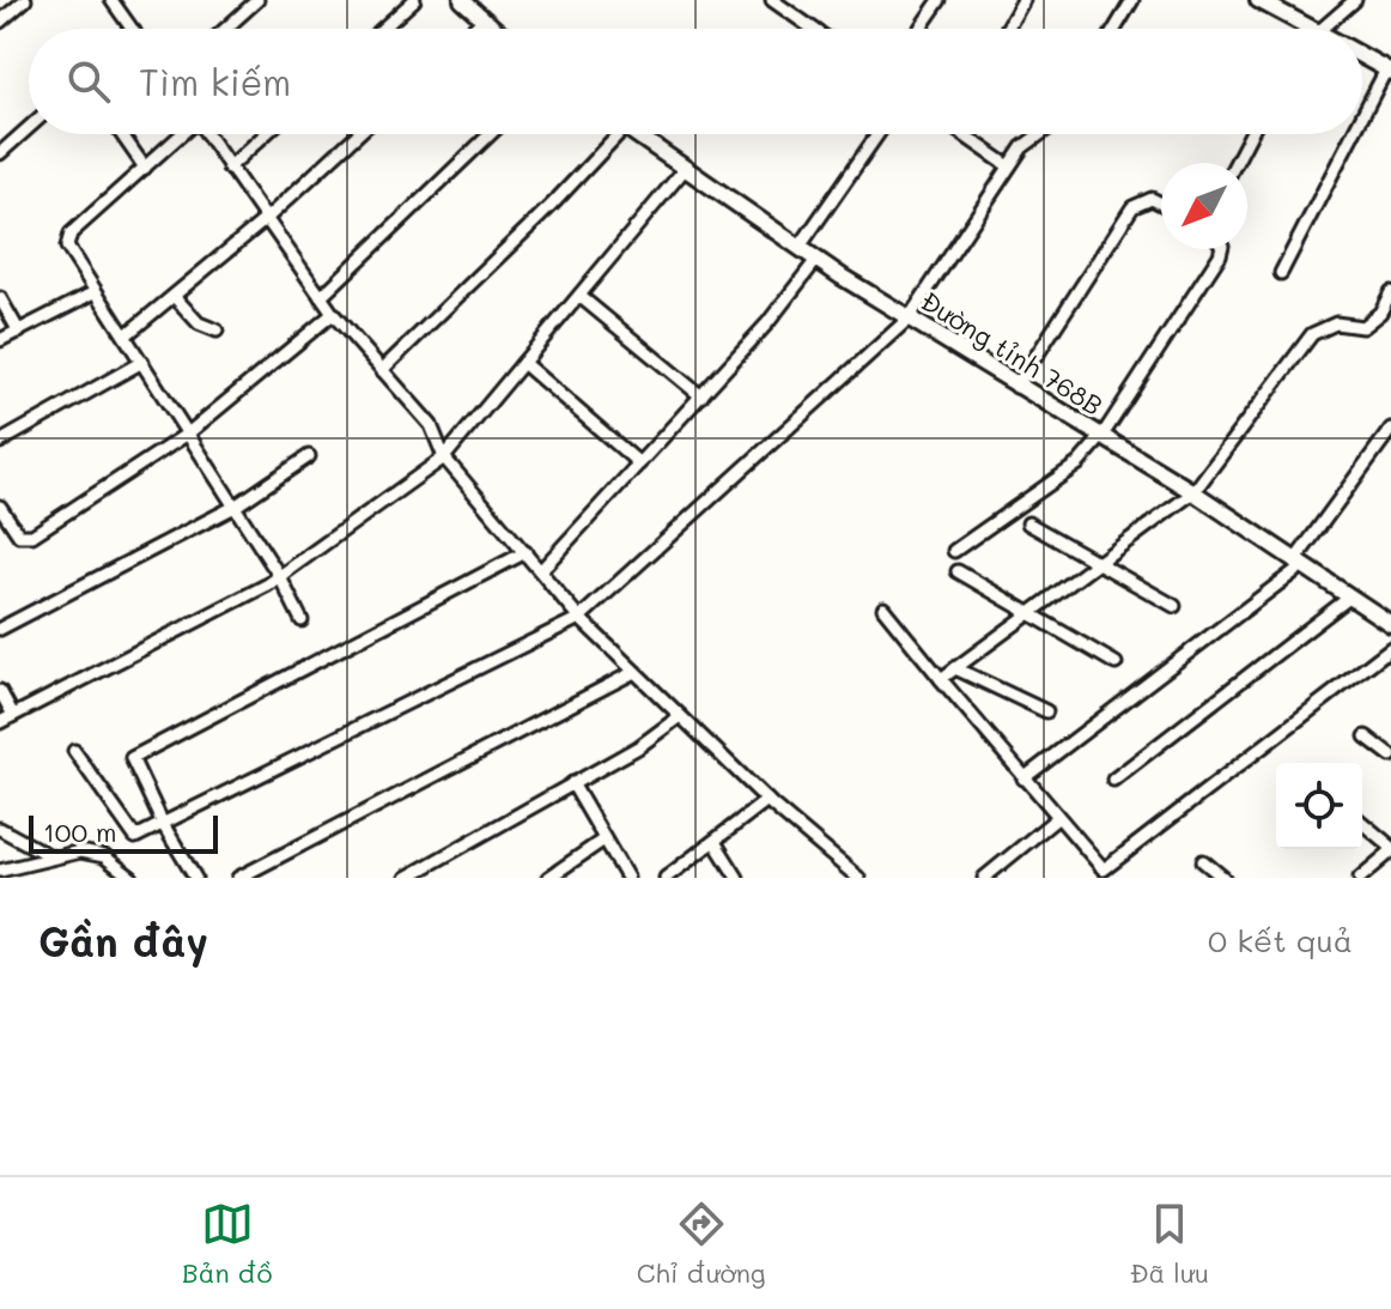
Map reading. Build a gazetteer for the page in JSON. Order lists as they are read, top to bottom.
{
  "streets": {
    "street": ["Đường tỉnh 768B"]
  },
  "scale_bar": "100 m",
  "north": "bottom left",
  "page": {
    "search": "Tìm kiếm",
    "scale": "100 m",
    "heading": ["Gần đây", "0 kết quả"],
    "nav": ["Bản đồ", "Chỉ đường", "Đã lưu"]
  }
}
